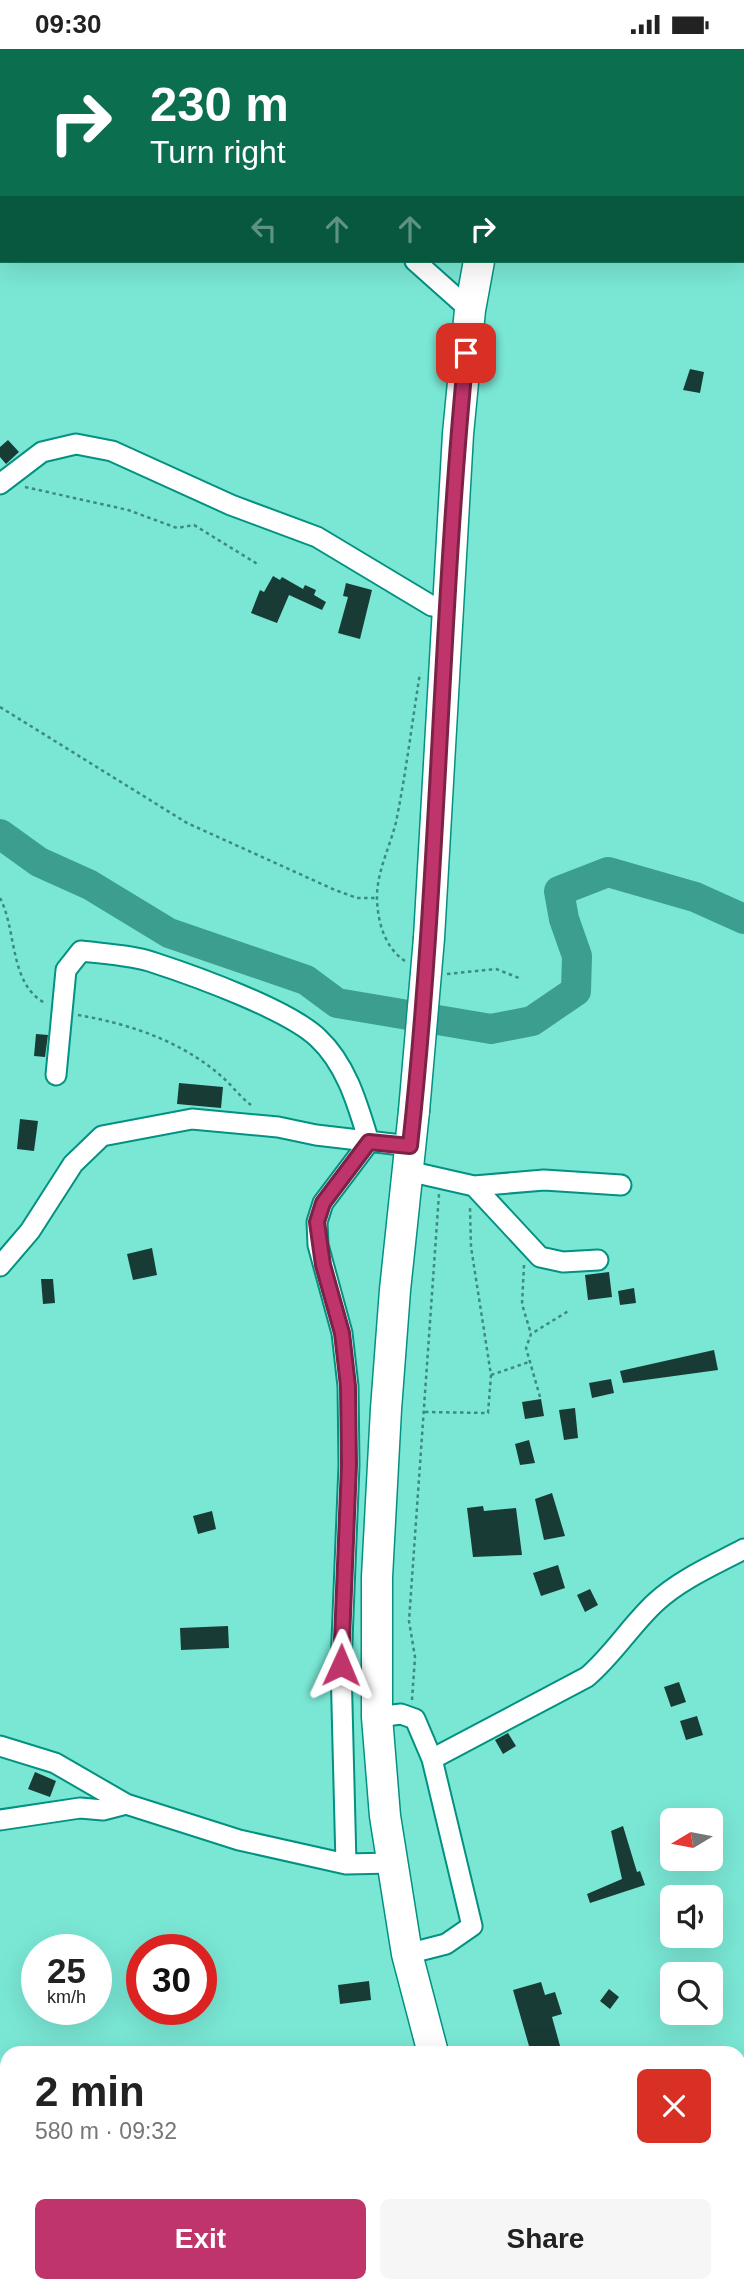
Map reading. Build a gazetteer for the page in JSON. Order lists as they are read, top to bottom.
{
  "north": "left",
  "page": {
    "status": "09:30",
    "turn": ["230 m", "Turn right"],
    "speed": "25 km/h",
    "limit": "30",
    "heading": ["2 min", "580 m · 09:32"],
    "buttons": ["Exit", "Share"]
  }
}
